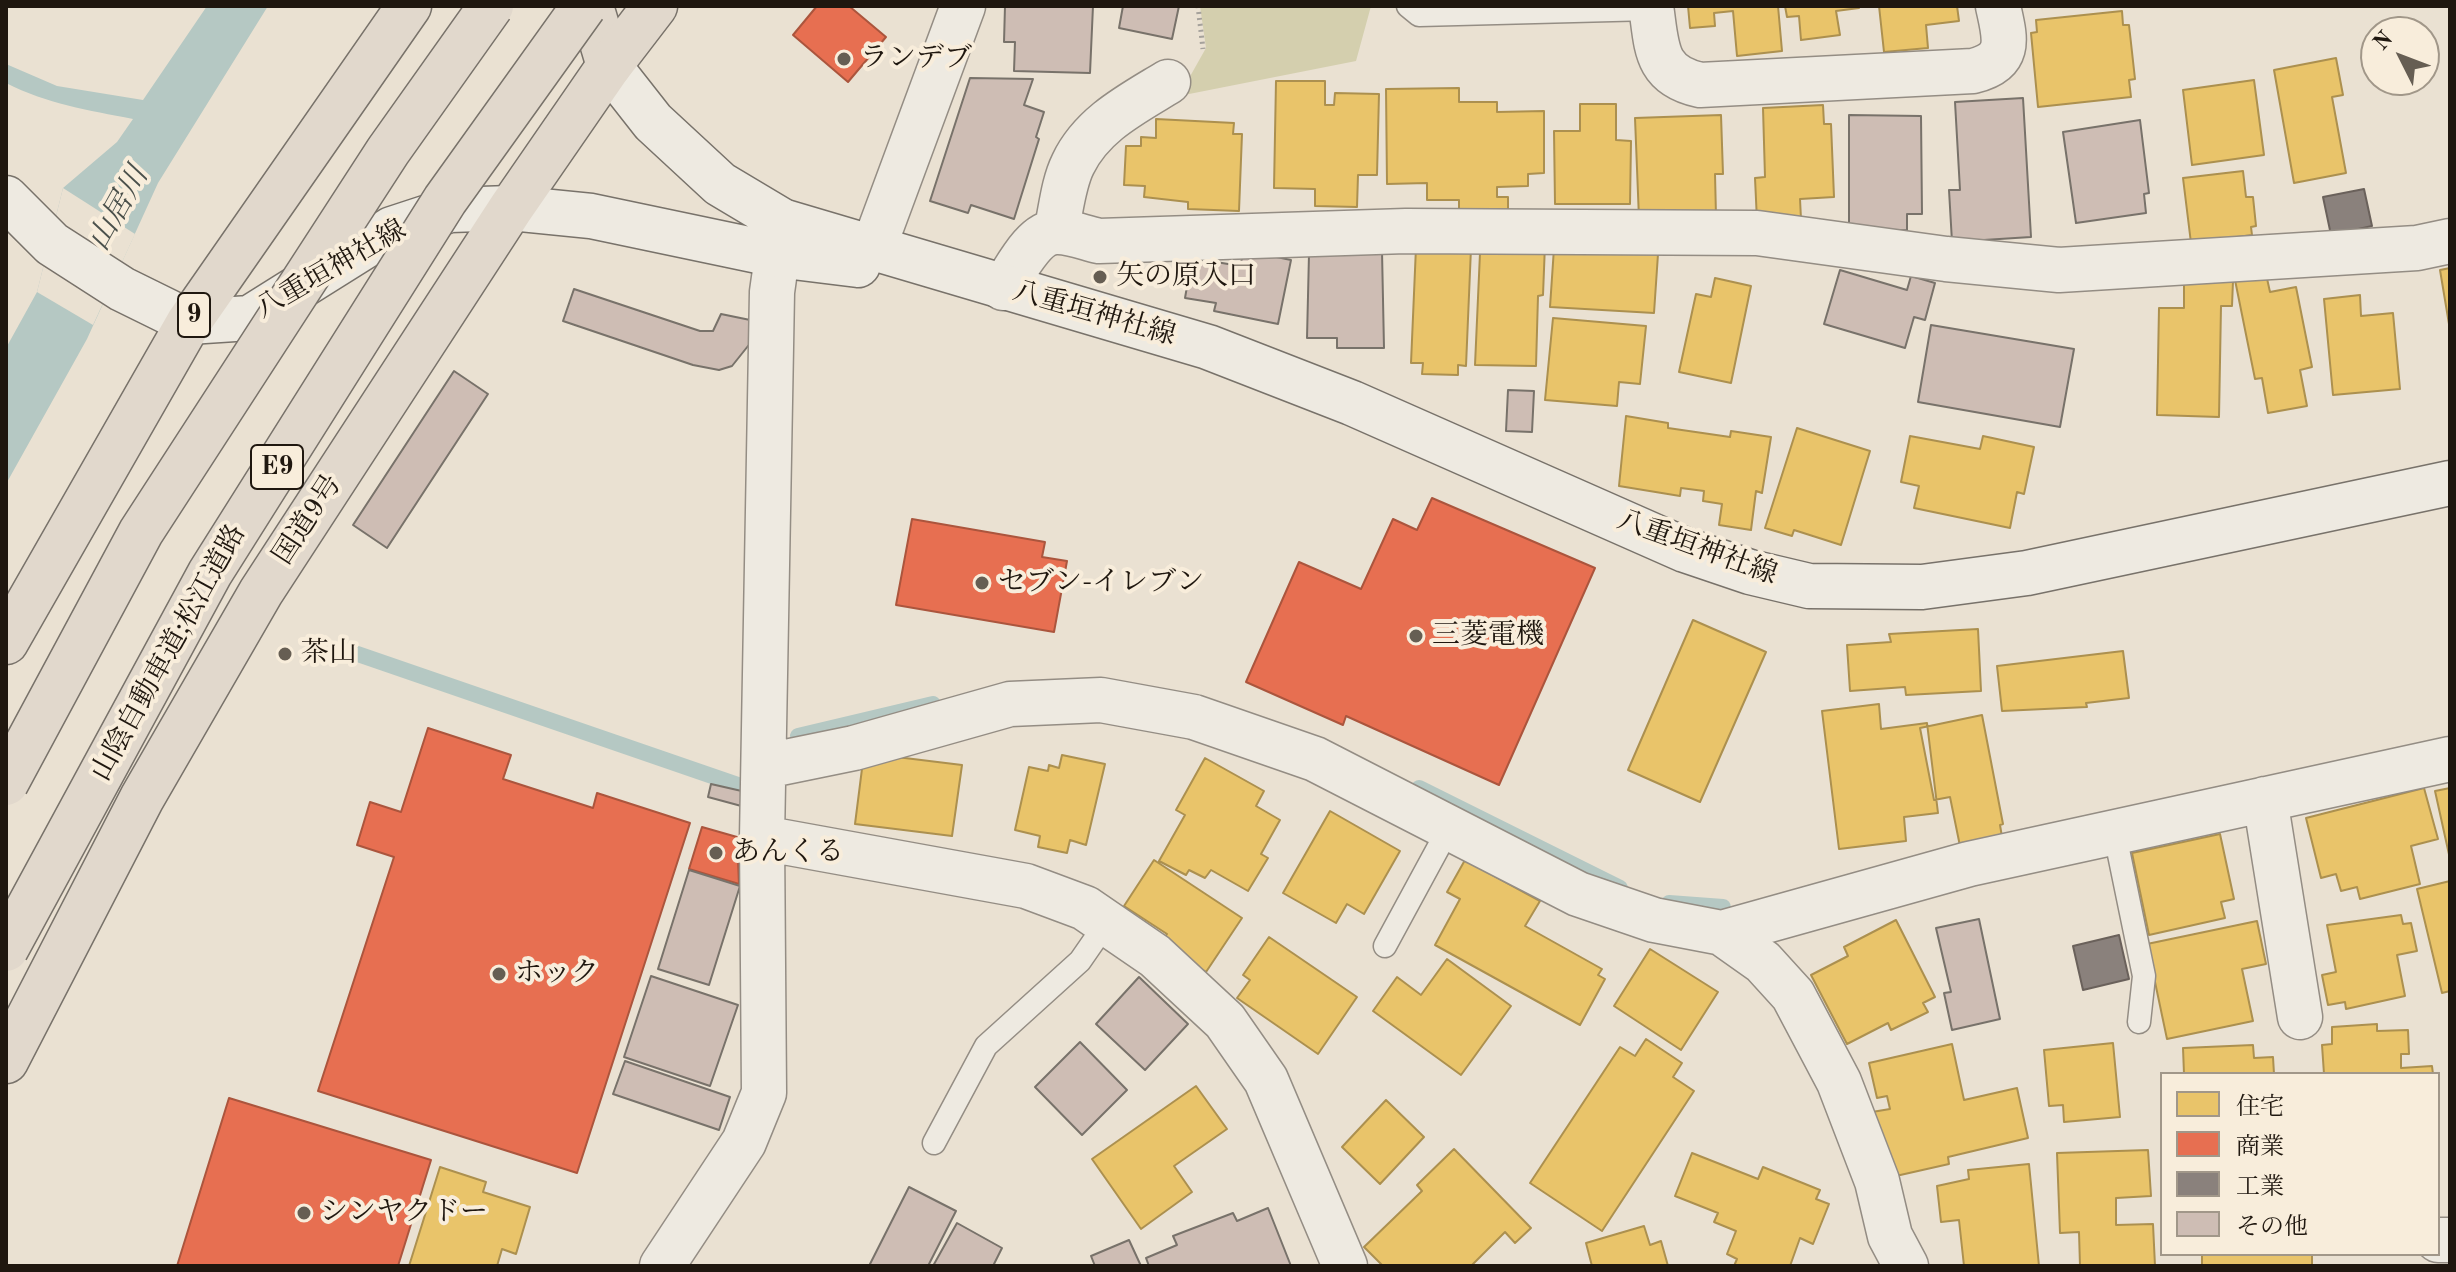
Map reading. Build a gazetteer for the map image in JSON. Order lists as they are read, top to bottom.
{
  "streets": {
    "main road": [
      "9",
      "E9",
      "国道9号",
      "山陰自動車道;松江道路"
    ],
    "street": ["八重垣神社線"]
  },
  "crossings": [
    ["八重垣神社線", "9"],
    ["八重垣神社線", "国道9号"]
  ],
  "water": ["山居川"],
  "places": [
    "ランデブ",
    "矢の原入口",
    "セブン-イレブン",
    "三菱電機",
    "茶山",
    "あんくる",
    "ホック",
    "シンヤクドー"
  ],
  "legend": [
    "住宅",
    "商業",
    "工業",
    "その他"
  ],
  "north": "top left"
}
